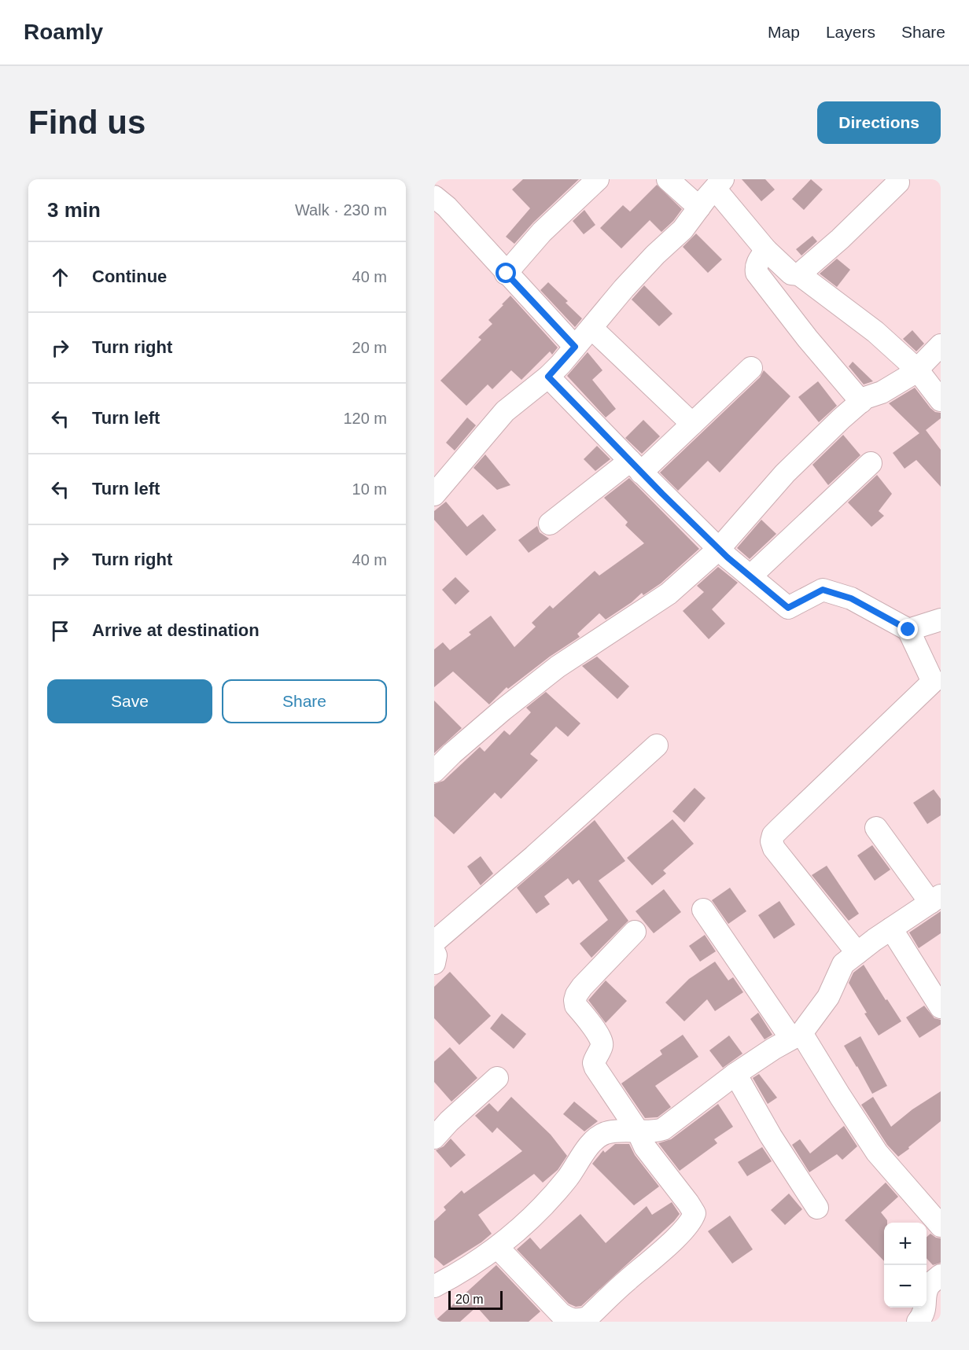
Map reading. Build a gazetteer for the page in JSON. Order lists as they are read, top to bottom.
{
  "scale_bar": "20 m",
  "page": {
    "header": "Roamly",
    "nav": ["Map", "Layers", "Share"],
    "buttons": [
      "Directions",
      ["Save", "Share"]
    ],
    "title": "Find us",
    "heading": ["3 min", "Walk · 230 m"],
    "list": [
      ["Continue", "40 m"],
      ["Turn right", "20 m"],
      ["Turn left", "120 m"],
      ["Turn left", "10 m"],
      ["Turn right", "40 m"],
      "Arrive at destination"
    ],
    "map_buttons": ["+", "−"],
    "scale": "20 m"
  }
}
